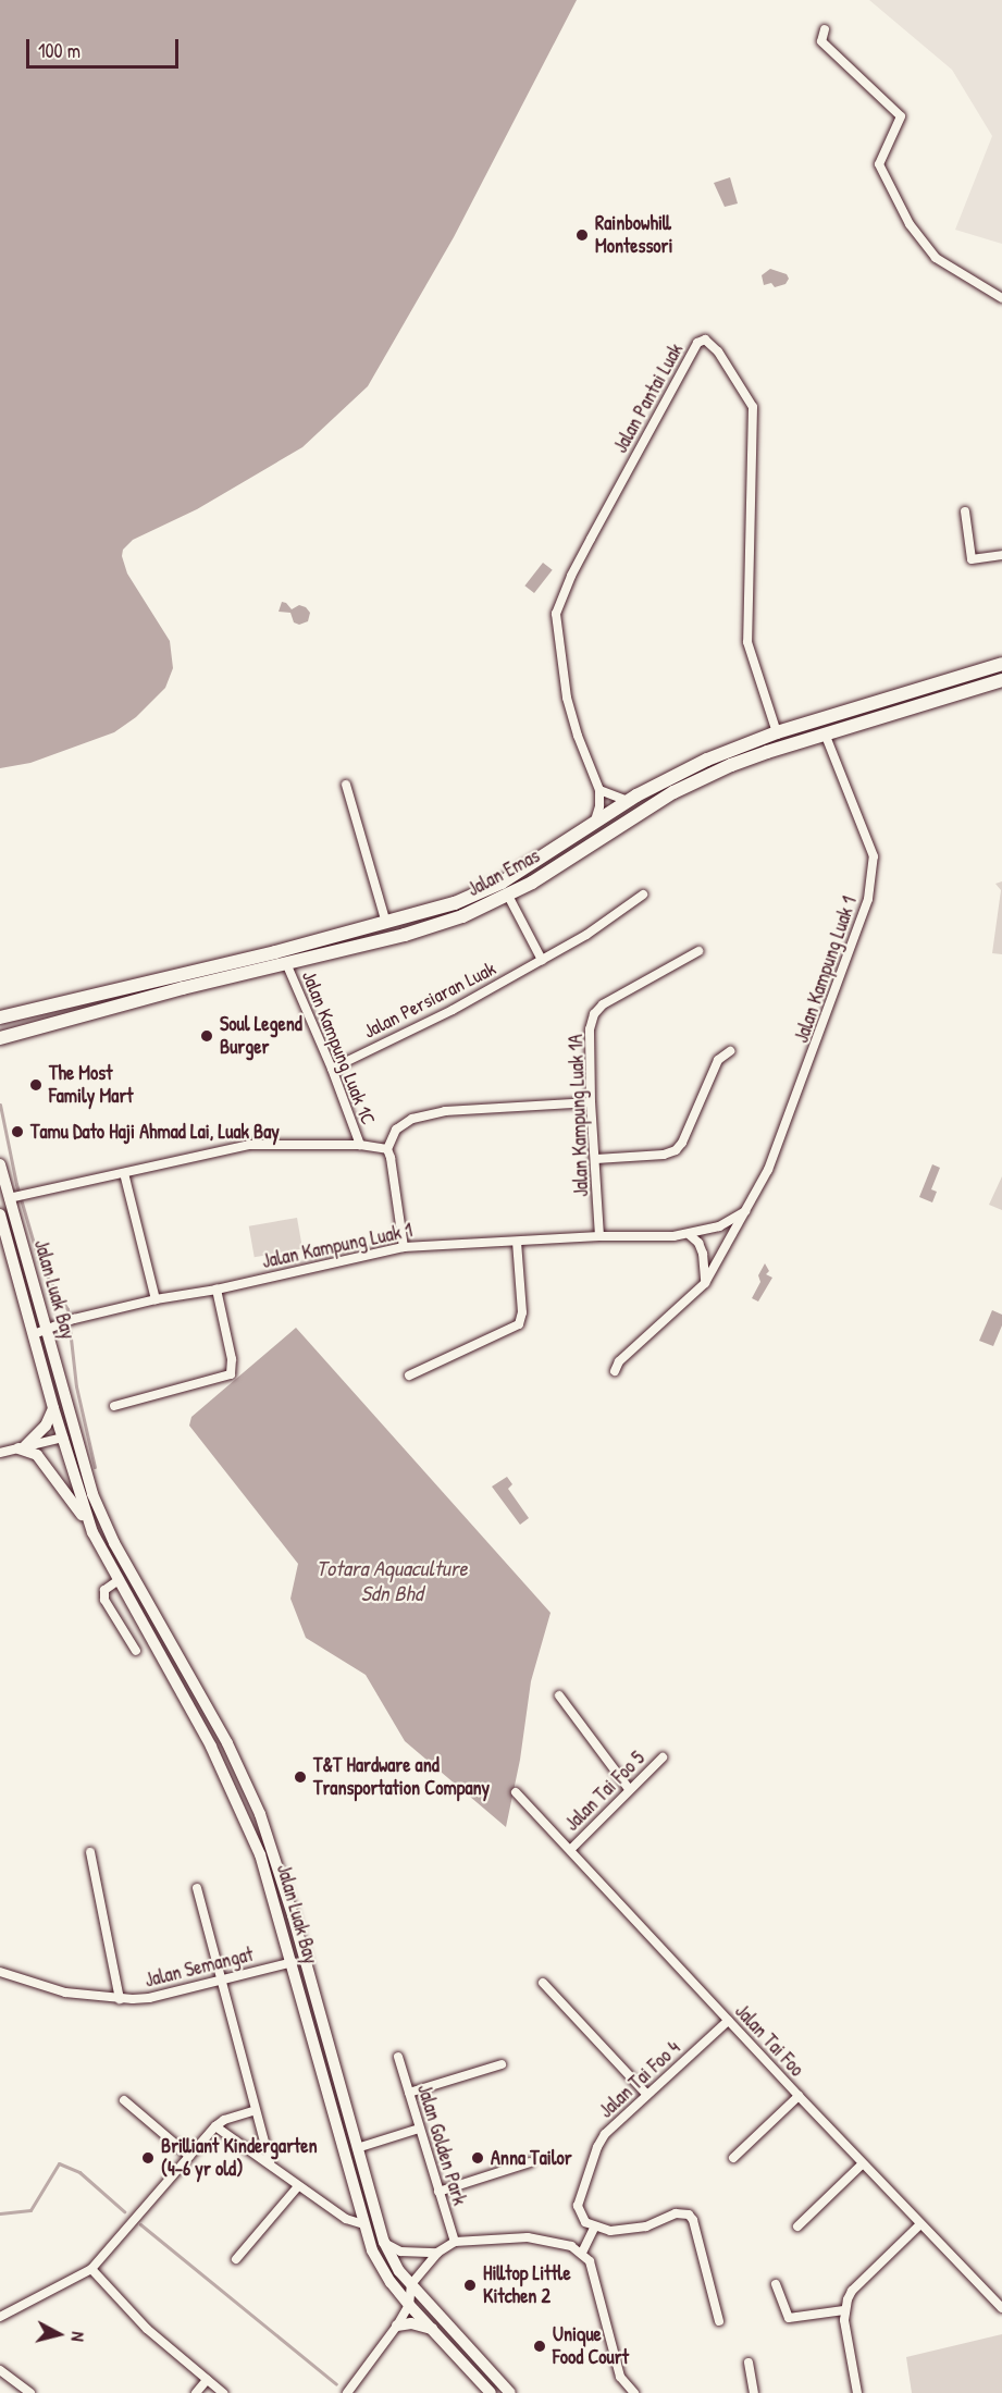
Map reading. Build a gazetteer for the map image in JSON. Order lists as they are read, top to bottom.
{
  "streets": {
    "main road": ["Jalan Emas"],
    "street": [
      "Jalan Pantai Luak",
      "Jalan Kampung Luak 1",
      "Jalan Persiaran Luak",
      "Jalan Kampung Luak 1C",
      "Jalan Kampung Luak 1A",
      "Jalan Luak Bay",
      "Jalan Tai Foo 5",
      "Jalan Semangat",
      "Jalan Tai Foo",
      "Jalan Tai Foo 4",
      "Jalan Golden Park"
    ]
  },
  "crossings": [
    ["Jalan Pantai Luak", "Jalan Emas"],
    ["Jalan Emas", "Jalan Kampung Luak 1"],
    ["Jalan Emas", "Jalan Kampung Luak 1C"],
    ["Jalan Kampung Luak 1", "Jalan Kampung Luak 1A"],
    ["Jalan Kampung Luak 1", "Jalan Luak Bay"],
    ["Jalan Persiaran Luak", "Jalan Kampung Luak 1C"],
    ["Jalan Luak Bay", "Jalan Semangat"],
    ["Jalan Tai Foo 5", "Jalan Tai Foo"],
    ["Jalan Tai Foo", "Jalan Tai Foo 4"]
  ],
  "water": ["Totara Aquaculture Sdn Bhd"],
  "places": [
    "Rainbowhill Montessori",
    "Soul Legend Burger",
    "The Most Family Mart",
    "Tamu Dato Haji Ahmad Lai, Luak Bay",
    "T&T Hardware and Transportation Company",
    "Brilliant Kindergarten (4-6 yr old)",
    "Anna Tailor",
    "Hilltop Little Kitchen 2",
    "Unique Food Court"
  ],
  "scale_bar": "100 m",
  "north": "right"
}
